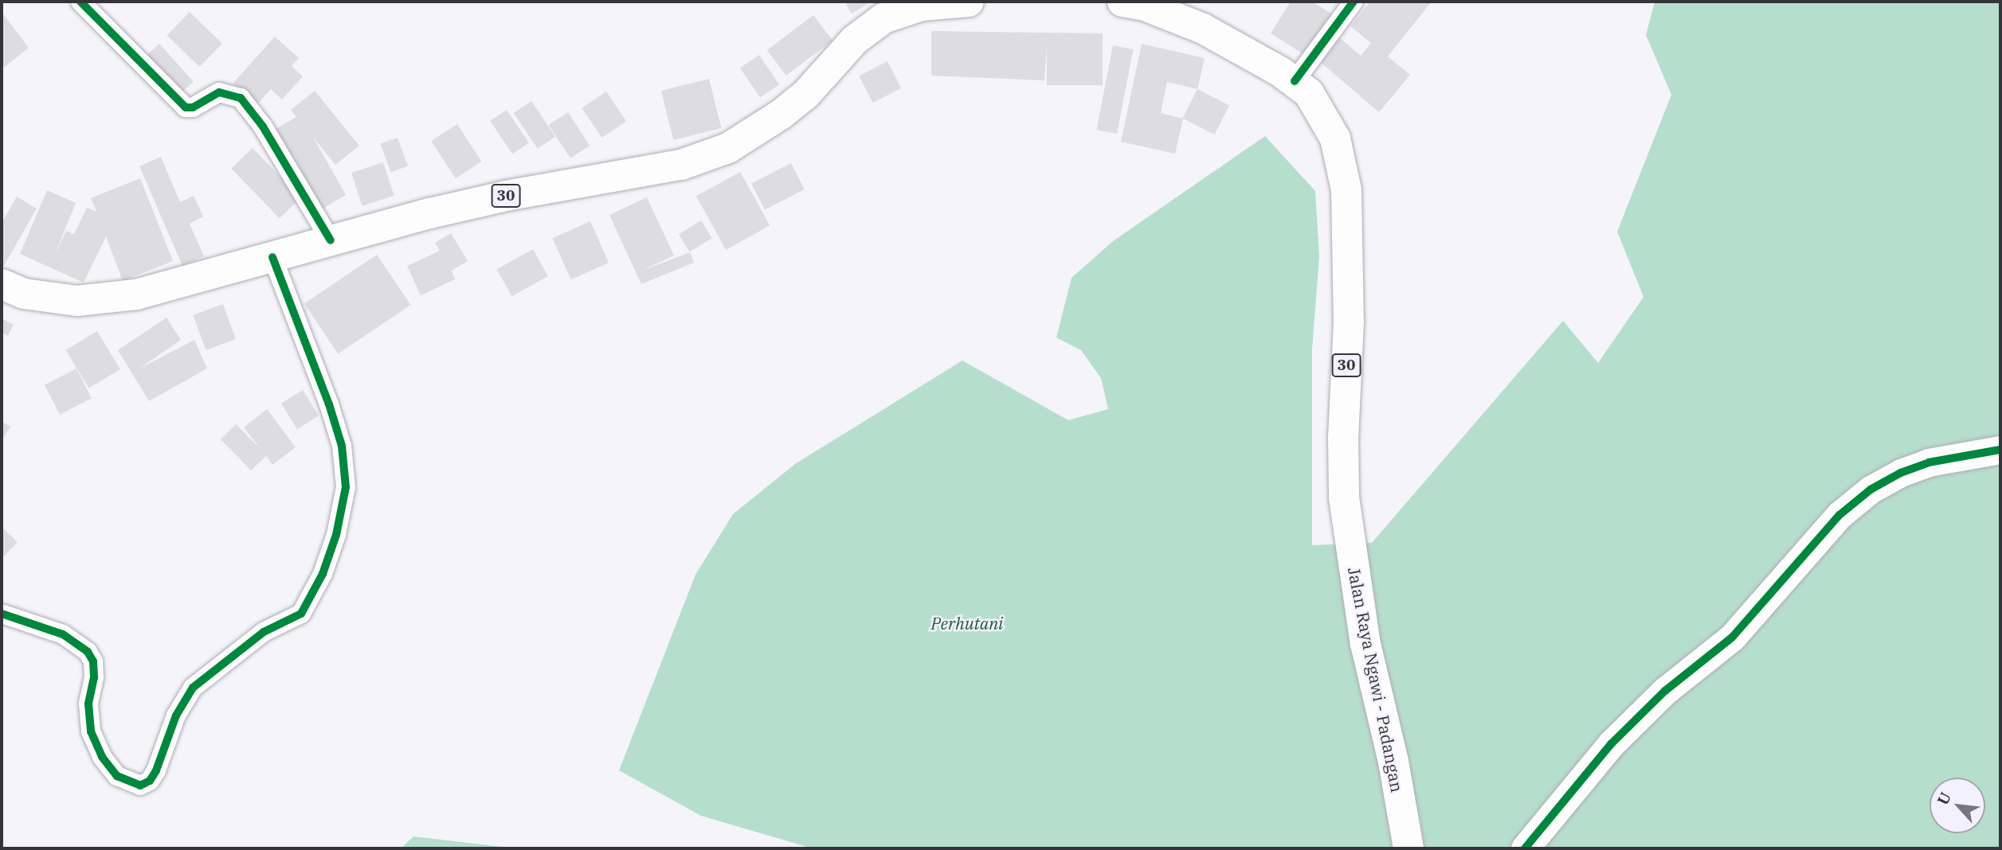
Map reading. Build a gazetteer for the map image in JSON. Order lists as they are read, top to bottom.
{
  "streets": {
    "highway": ["30", "Jalan Raya Ngawi - Padangan"]
  },
  "parks": ["Perhutani"],
  "north": "top left"
}
